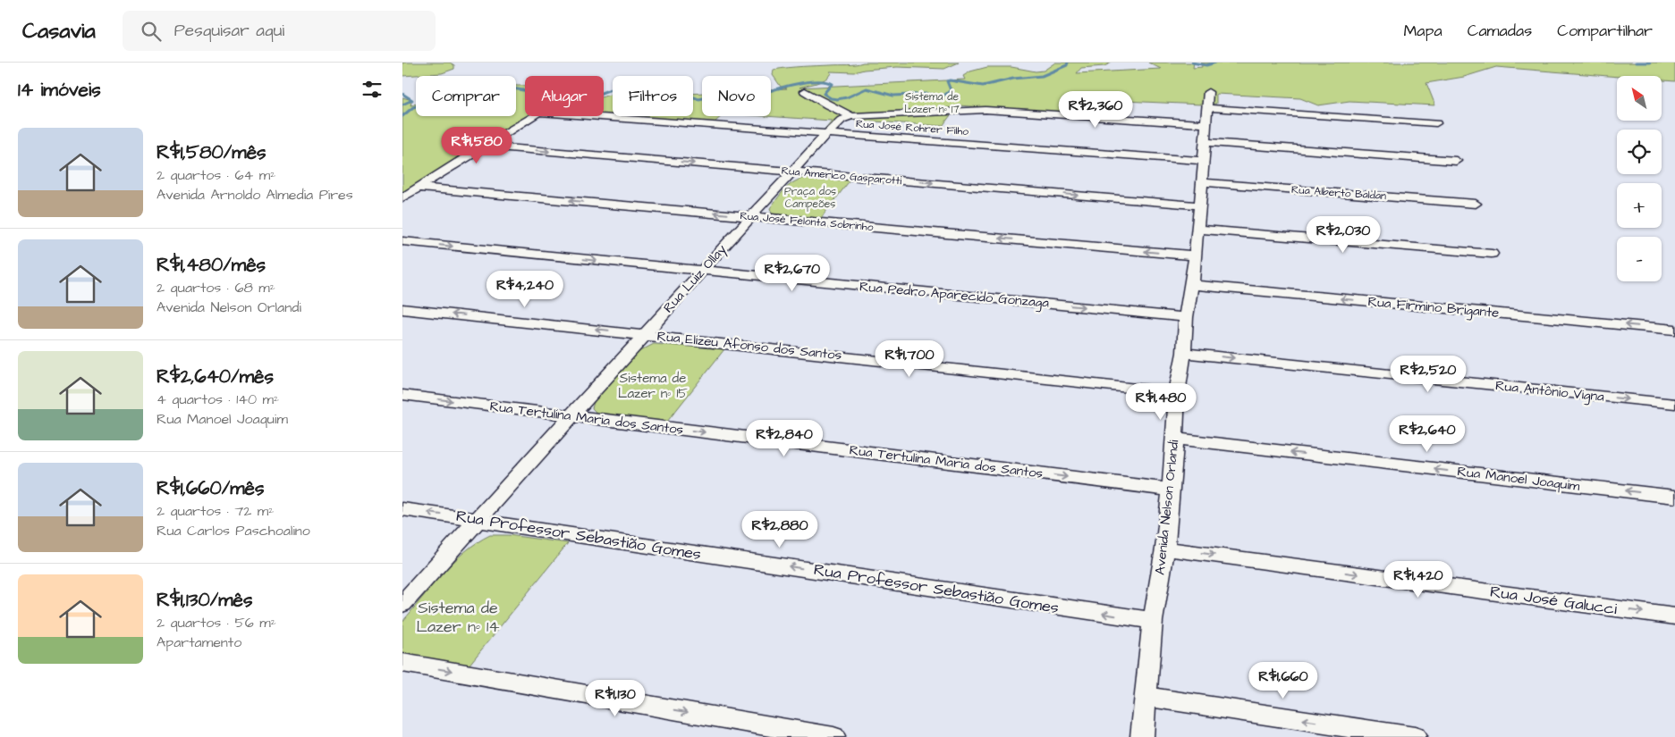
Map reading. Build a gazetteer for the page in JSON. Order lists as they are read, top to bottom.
{
  "streets": {
    "street": [
      "Rua José Rohrer Filho",
      "Rua Americo Gasparotti",
      "Rua Alberto Baldan",
      "Rua José Felonta Sobrinho",
      "Rua Luiz Ollay",
      "Rua Pedro Aparecido Gonzaga",
      "Rua Firmino Brigante",
      "Rua Elizeu Afonso dos Santos",
      "Rua Antônio Vigna",
      "Rua Tertulina Maria dos Santos",
      "Rua Manoel Joaquim",
      "Avenida Nelson Orlandi",
      "Rua Professor Sebastião Gomes",
      "Rua José Galucci"
    ]
  },
  "crossings": [
    ["Rua José Rohrer Filho", "Rua Americo Gasparotti"],
    ["Rua José Rohrer Filho", "Rua Luiz Ollay"],
    ["Rua José Rohrer Filho", "Avenida Nelson Orlandi"],
    ["Rua Americo Gasparotti", "Rua Luiz Ollay"],
    ["Rua Americo Gasparotti", "Avenida Nelson Orlandi"],
    ["Rua Alberto Baldan", "Avenida Nelson Orlandi"],
    ["Rua José Felonta Sobrinho", "Rua Luiz Ollay"],
    ["Rua José Felonta Sobrinho", "Avenida Nelson Orlandi"],
    ["Rua Luiz Ollay", "Rua Pedro Aparecido Gonzaga"],
    ["Rua Luiz Ollay", "Rua Elizeu Afonso dos Santos"],
    ["Rua Luiz Ollay", "Rua Tertulina Maria dos Santos"],
    ["Rua Luiz Ollay", "Rua Professor Sebastião Gomes"],
    ["Rua Pedro Aparecido Gonzaga", "Avenida Nelson Orlandi"],
    ["Rua Firmino Brigante", "Avenida Nelson Orlandi"],
    ["Rua Elizeu Afonso dos Santos", "Avenida Nelson Orlandi"],
    ["Rua Antônio Vigna", "Avenida Nelson Orlandi"],
    ["Rua Tertulina Maria dos Santos", "Avenida Nelson Orlandi"],
    ["Rua Manoel Joaquim", "Avenida Nelson Orlandi"],
    ["Avenida Nelson Orlandi", "Rua Professor Sebastião Gomes"],
    ["Avenida Nelson Orlandi", "Rua José Galucci"]
  ],
  "one_way": [
    "Rua Pedro Aparecido Gonzaga",
    "Rua Tertulina Maria dos Santos",
    "Rua Manoel Joaquim",
    "Rua Professor Sebastião Gomes",
    "Rua José Galucci"
  ],
  "parks": [
    "Sistema de Lazer nº 17",
    "Praça dos Campeões",
    "Sistema de Lazer nº 15",
    "Sistema de Lazer nº 14"
  ],
  "north": "top left",
  "page": {
    "header": "Casavia",
    "search": "Pesquisar aqui",
    "nav": ["Mapa", "Camadas", "Compartilhar"],
    "heading": "14 imóveis",
    "map_buttons": ["+", "−"],
    "chip": [
      "Comprar",
      "Alugar",
      "Filtros",
      "Novo"
    ],
    "price": [
      "R$2,360",
      "R$1,580",
      "R$2,030",
      "R$2,670",
      "R$4,240",
      "R$1,700",
      "R$2,520",
      "R$1,480",
      "R$2,640",
      "R$2,840",
      "R$2,880",
      "R$1,420",
      "R$1,660",
      "R$1,130"
    ],
    "list": [
      {
        "name": "R$1,580/mês",
        "note": "2 quartos · 64 m² · Avenida Arnoldo Almedia Pires"
      },
      {
        "name": "R$1,480/mês",
        "note": "2 quartos · 68 m² · Avenida Nelson Orlandi"
      },
      {
        "name": "R$2,640/mês",
        "note": "4 quartos · 140 m² · Rua Manoel Joaquim"
      },
      {
        "name": "R$1,660/mês",
        "note": "2 quartos · 72 m² · Rua Carlos Paschoalino"
      },
      {
        "name": "R$1,130/mês",
        "note": "2 quartos · 56 m² · Apartamento"
      }
    ]
  }
}
